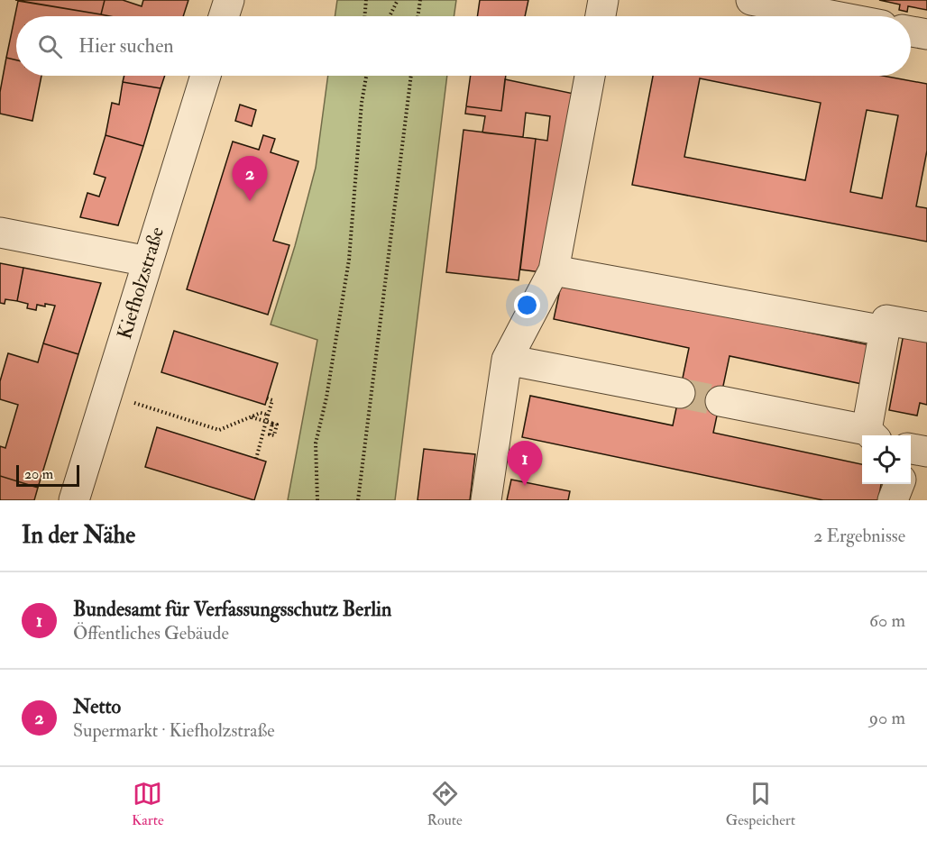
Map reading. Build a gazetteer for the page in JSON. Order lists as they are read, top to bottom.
{
  "streets": {
    "street": ["Kiefholzstraße"]
  },
  "scale_bar": "20 m",
  "page": {
    "search": "Hier suchen",
    "pins": ["2", "1"],
    "scale": "20 m",
    "heading": ["In der Nähe", "2 Ergebnisse"],
    "list": [
      {
        "mark": "1",
        "name": "Bundesamt für Verfassungsschutz Berlin",
        "note": "Öffentliches Gebäude",
        "value": "60 m"
      },
      {
        "mark": "2",
        "name": "Netto",
        "note": "Supermarkt · Kiefholzstraße",
        "value": "90 m"
      }
    ],
    "nav": ["Karte", "Route", "Gespeichert"]
  }
}
